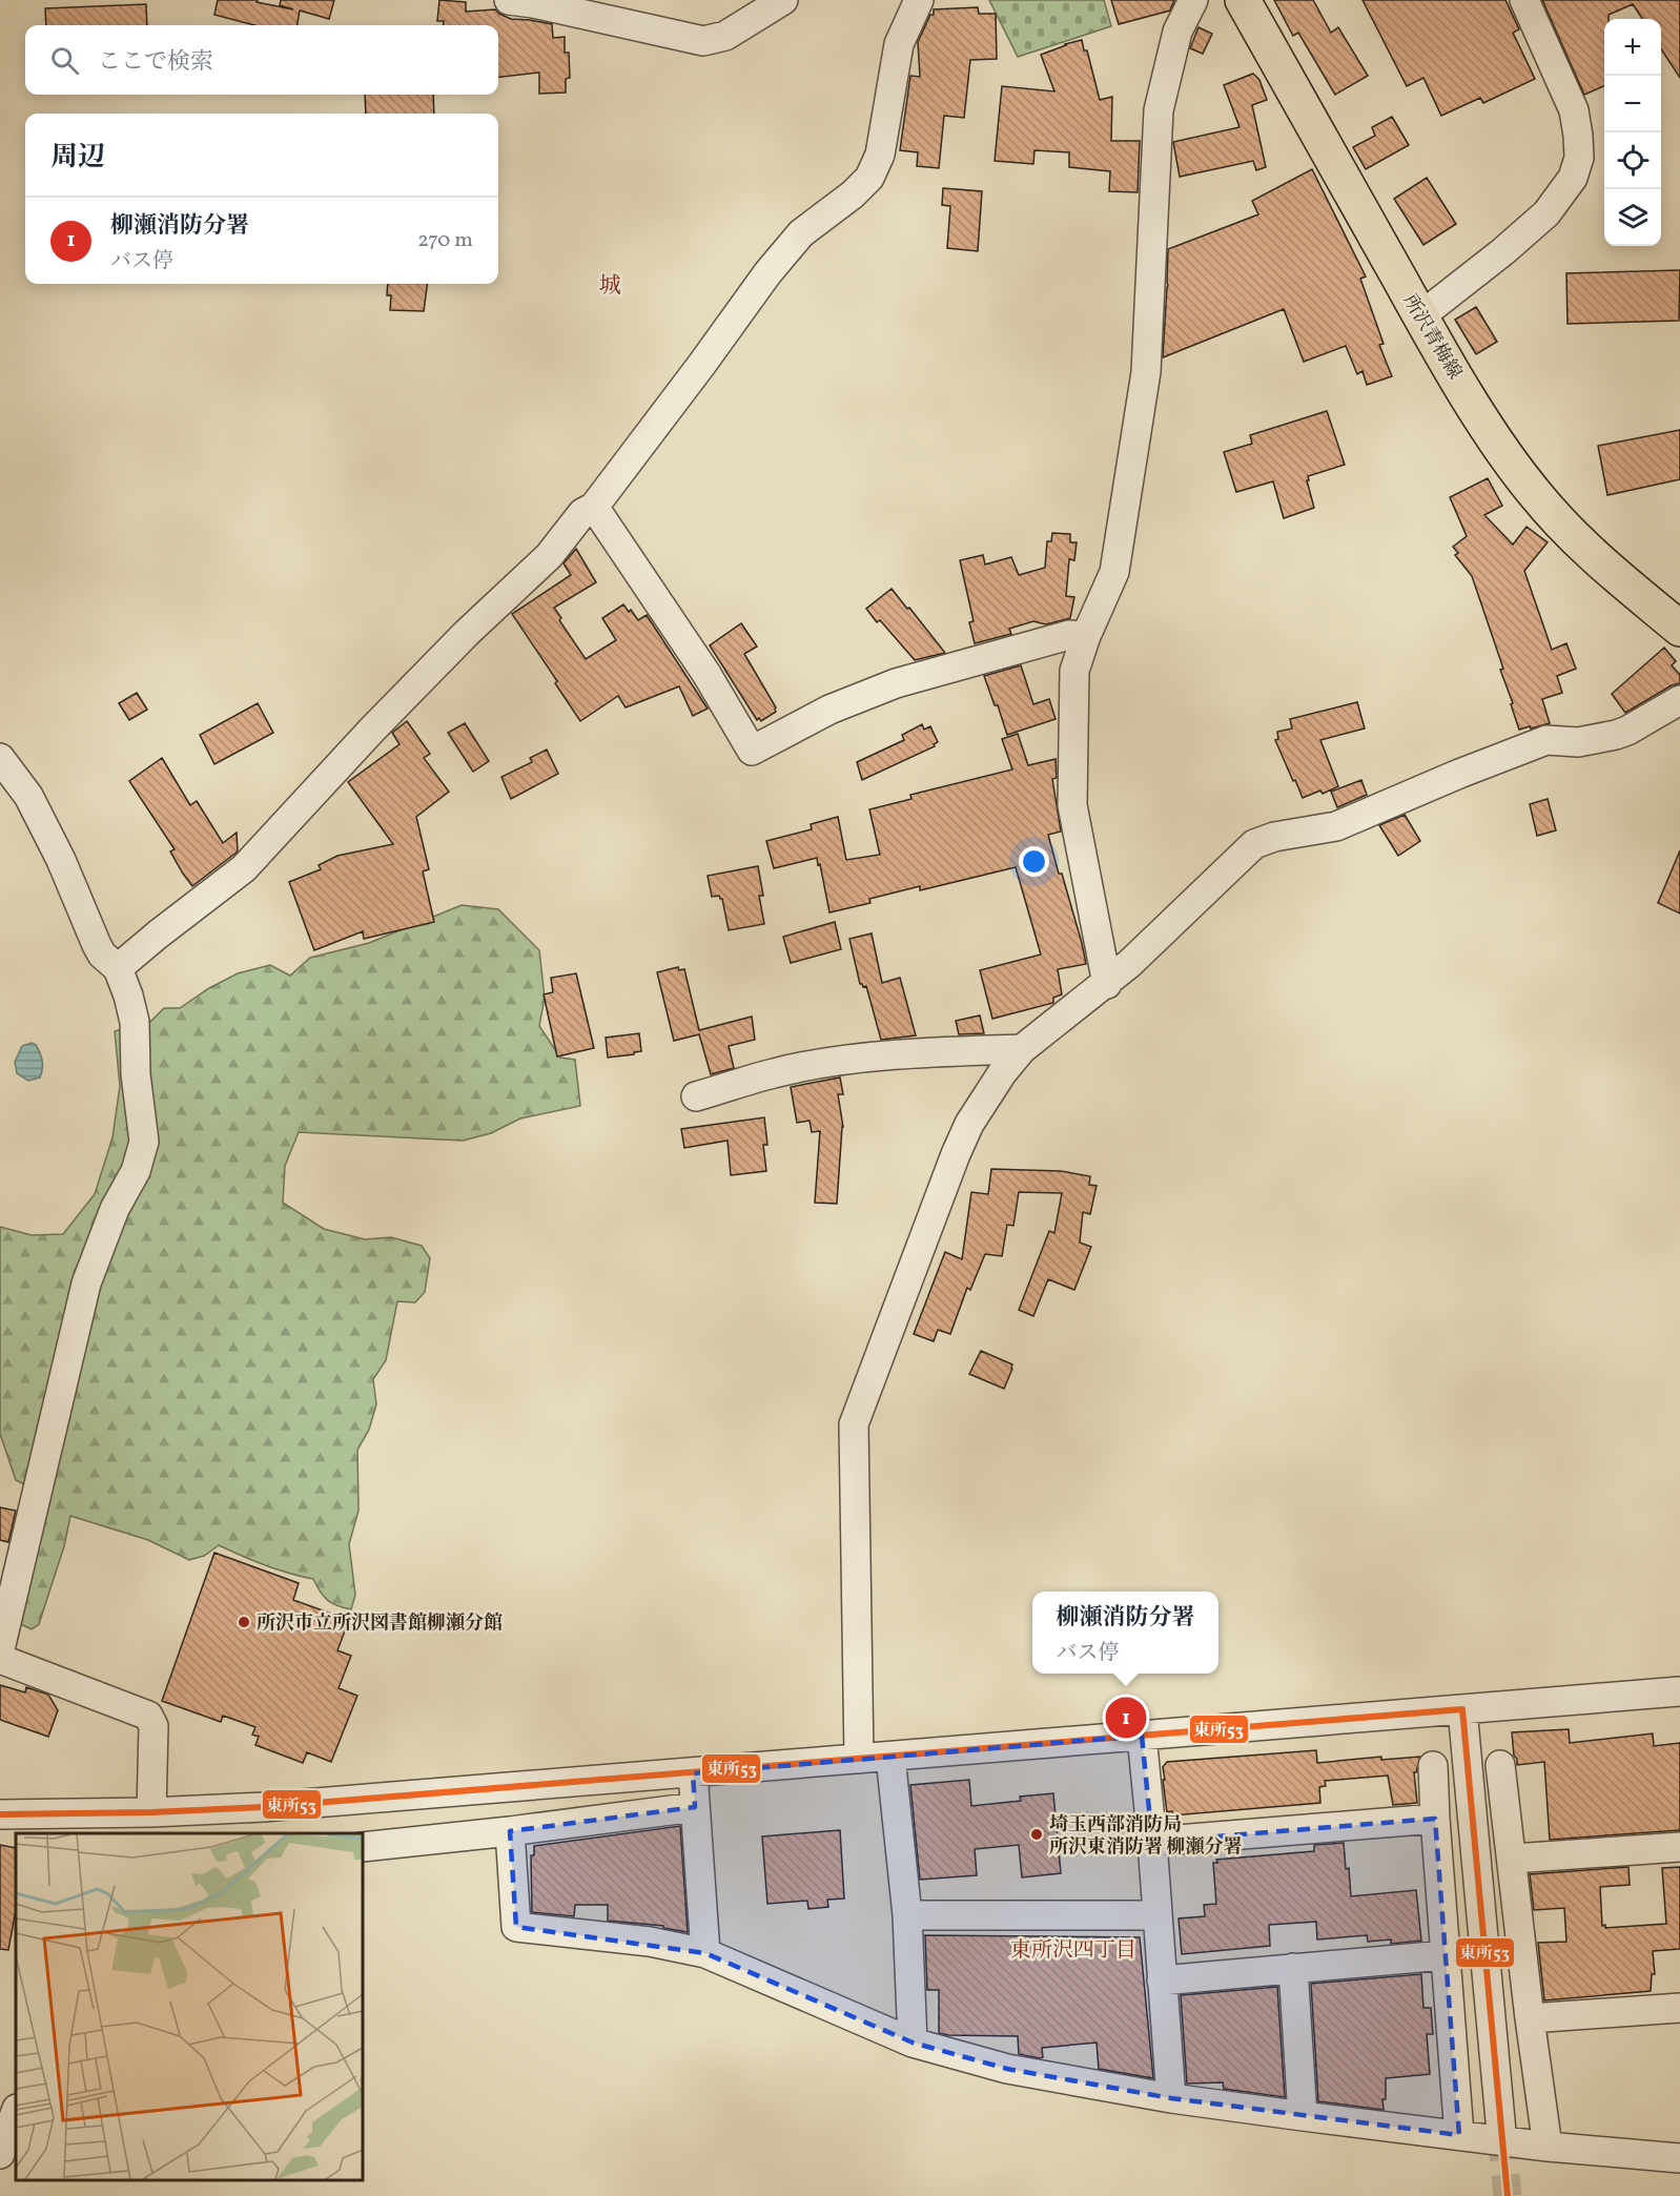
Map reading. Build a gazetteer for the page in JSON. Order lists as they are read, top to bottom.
{
  "streets": {
    "main road": ["所沢青梅線"]
  },
  "districts": ["城", "東所沢四丁目"],
  "places": ["所沢市立所沢図書館柳瀬分館", "埼玉西部消防局 所沢東消防署 柳瀬分署"],
  "lines": ["transit line 東所53"],
  "page": {
    "map_buttons": ["+", "−"],
    "search": "ここで検索",
    "heading": "周辺",
    "list": [
      {
        "mark": "1",
        "name": "柳瀬消防分署",
        "note": "バス停",
        "value": "270 m"
      }
    ],
    "popup": ["柳瀬消防分署", "バス停"],
    "pins": "1"
  }
}
